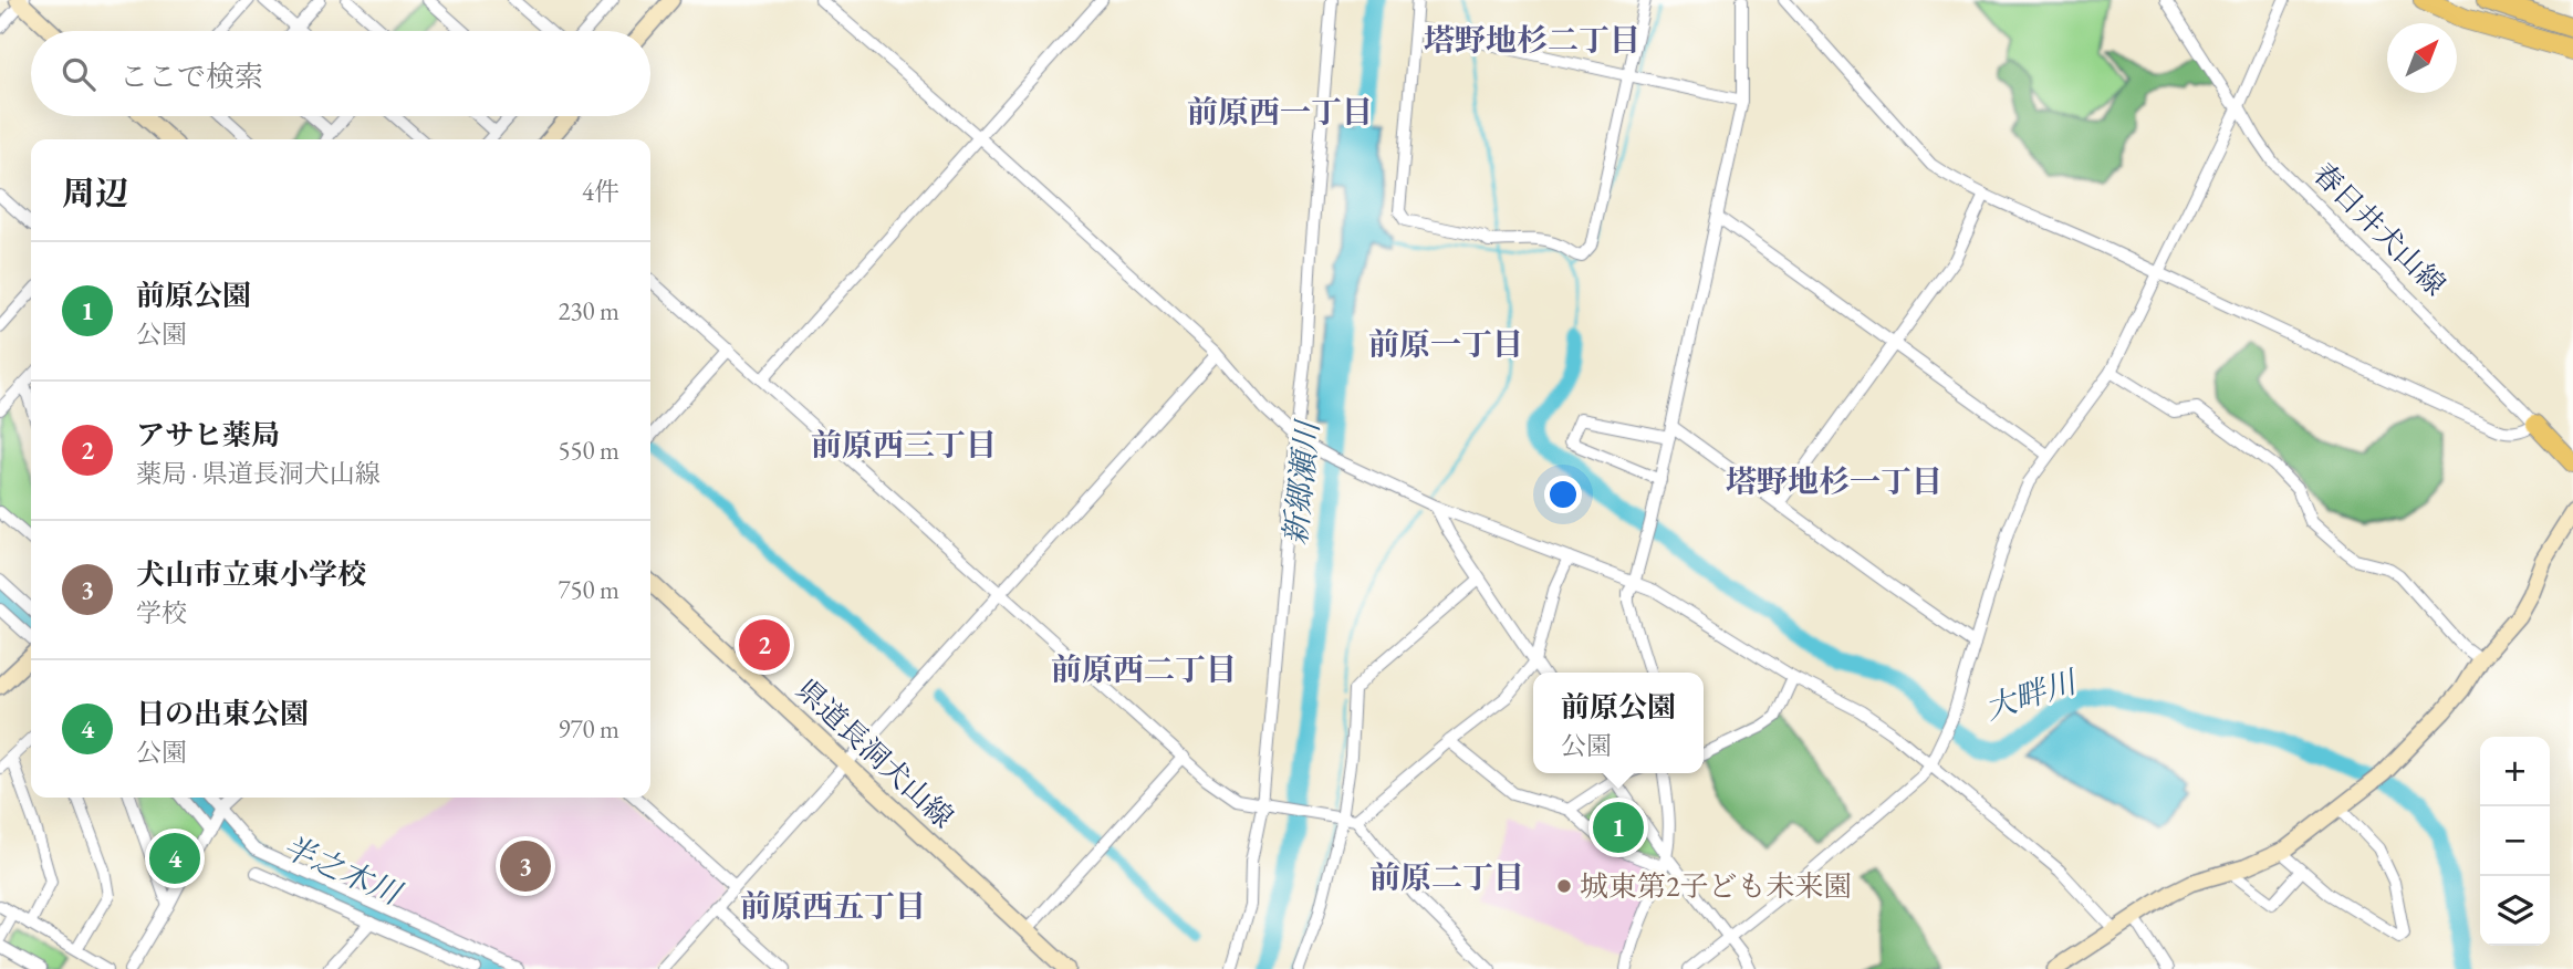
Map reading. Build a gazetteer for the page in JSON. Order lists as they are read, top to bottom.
{
  "streets": {
    "main road": ["春日井犬山線", "県道長洞犬山線"]
  },
  "districts": [
    "塔野地杉二丁目",
    "前原西一丁目",
    "前原一丁目",
    "前原西三丁目",
    "塔野地杉一丁目",
    "前原西二丁目",
    "前原二丁目",
    "前原西五丁目"
  ],
  "water": ["新郷瀬川", "大畔川", "半之木川"],
  "places": ["城東第2子ども未来園"],
  "north": "top right",
  "page": {
    "search": "ここで検索",
    "heading": ["周辺", "4件"],
    "list": [
      {
        "mark": "1",
        "name": "前原公園",
        "note": "公園",
        "value": "230 m"
      },
      {
        "mark": "2",
        "name": "アサヒ薬局",
        "note": "薬局 · 県道長洞犬山線",
        "value": "550 m"
      },
      {
        "mark": "3",
        "name": "犬山市立東小学校",
        "note": "学校",
        "value": "750 m"
      },
      {
        "mark": "4",
        "name": "日の出東公園",
        "note": "公園",
        "value": "970 m"
      }
    ],
    "pins": [
      "2",
      "1",
      "4",
      "3"
    ],
    "popup": ["前原公園", "公園"],
    "map_buttons": ["+", "−"]
  }
}
